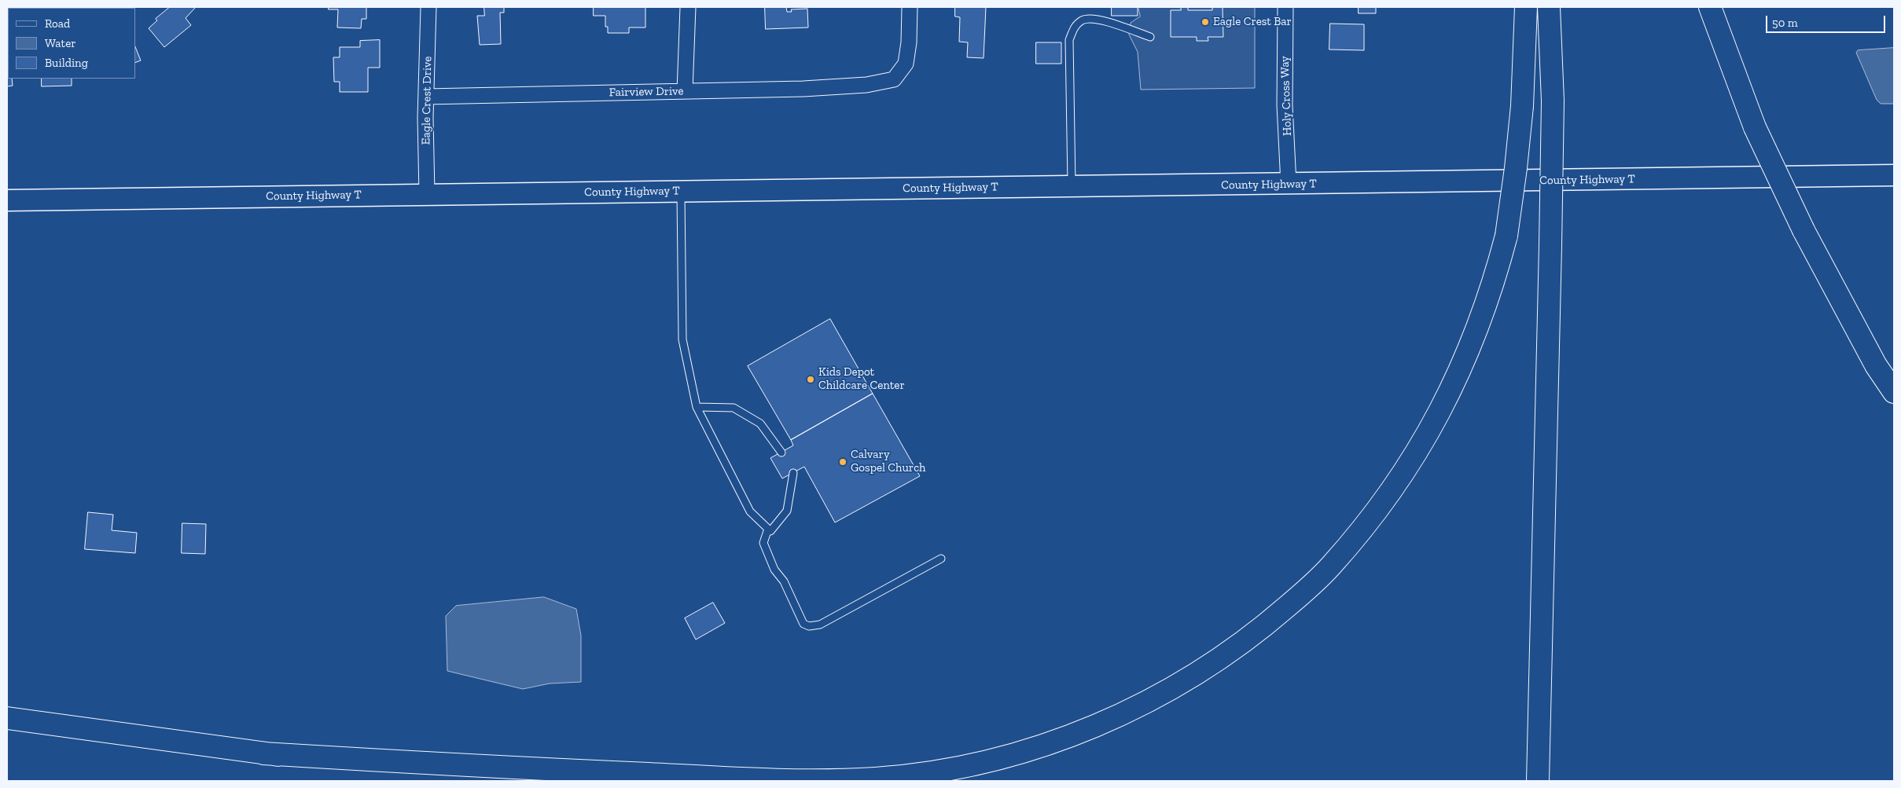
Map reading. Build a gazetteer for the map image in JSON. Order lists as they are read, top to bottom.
{
  "streets": {
    "main road": ["County Highway T"],
    "street": ["Fairview Drive", "Holy Cross Way", "Eagle Crest Drive"]
  },
  "crossings": [
    ["Fairview Drive", "Eagle Crest Drive"],
    ["Holy Cross Way", "County Highway T"],
    ["Eagle Crest Drive", "County Highway T"]
  ],
  "places": ["Eagle Crest Bar", "Kids Depot Childcare Center", "Calvary Gospel Church"],
  "legend": ["Road", "Water", "Building"],
  "scale_bar": "50 m"
}
